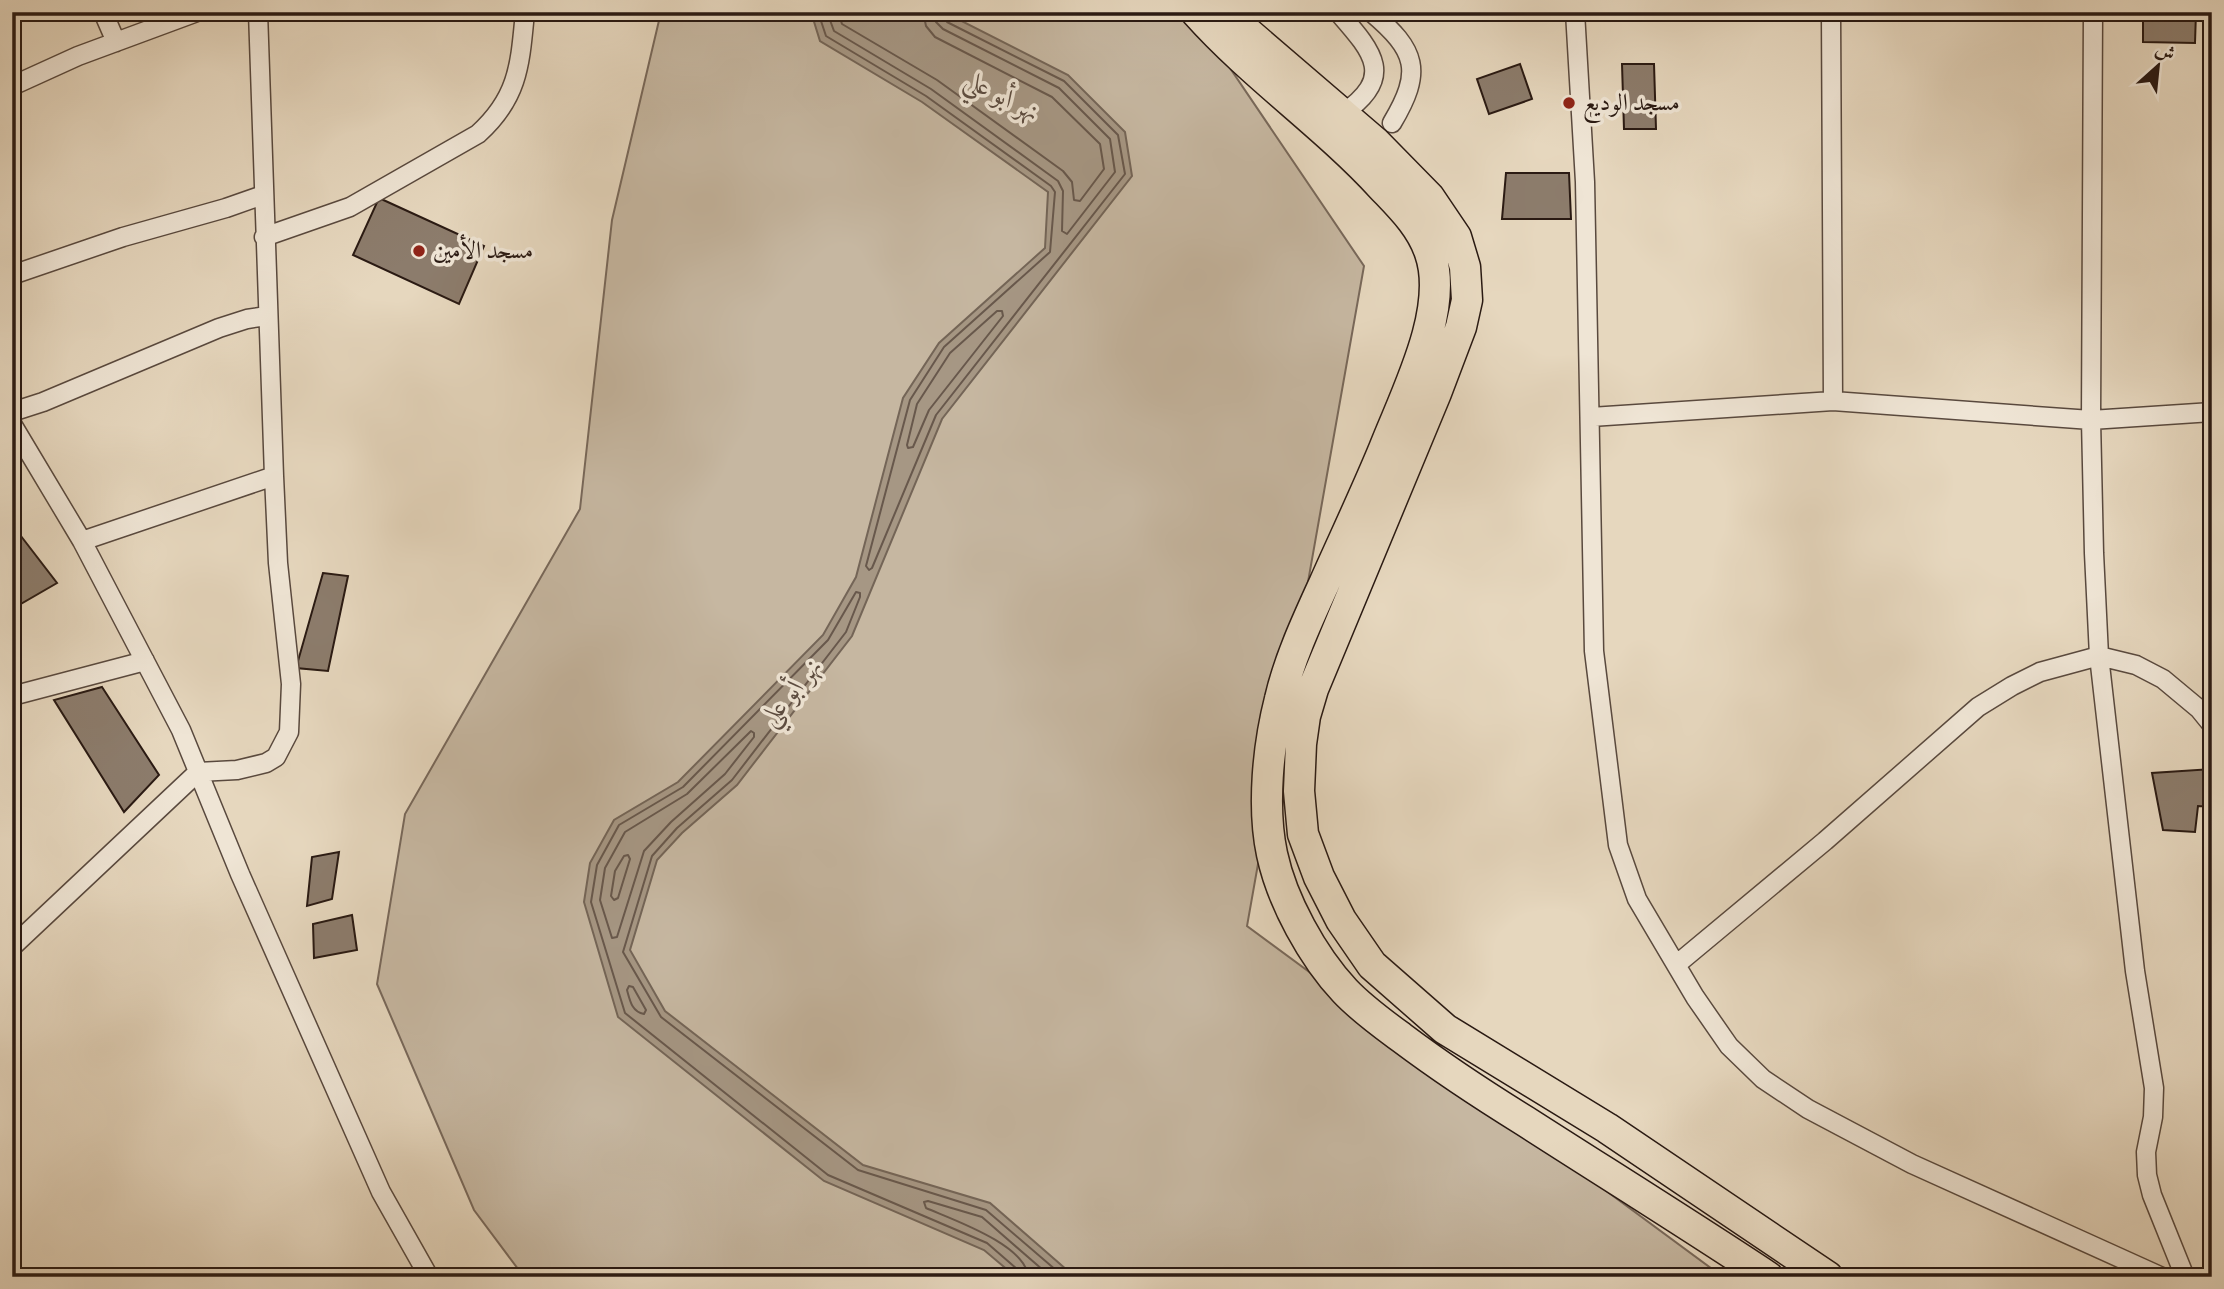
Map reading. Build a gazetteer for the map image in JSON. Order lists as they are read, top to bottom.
{
  "water": ["نهر أبو علي"],
  "places": ["مسجد الوديع", "مسجد الأمين"],
  "north": "top right"
}
